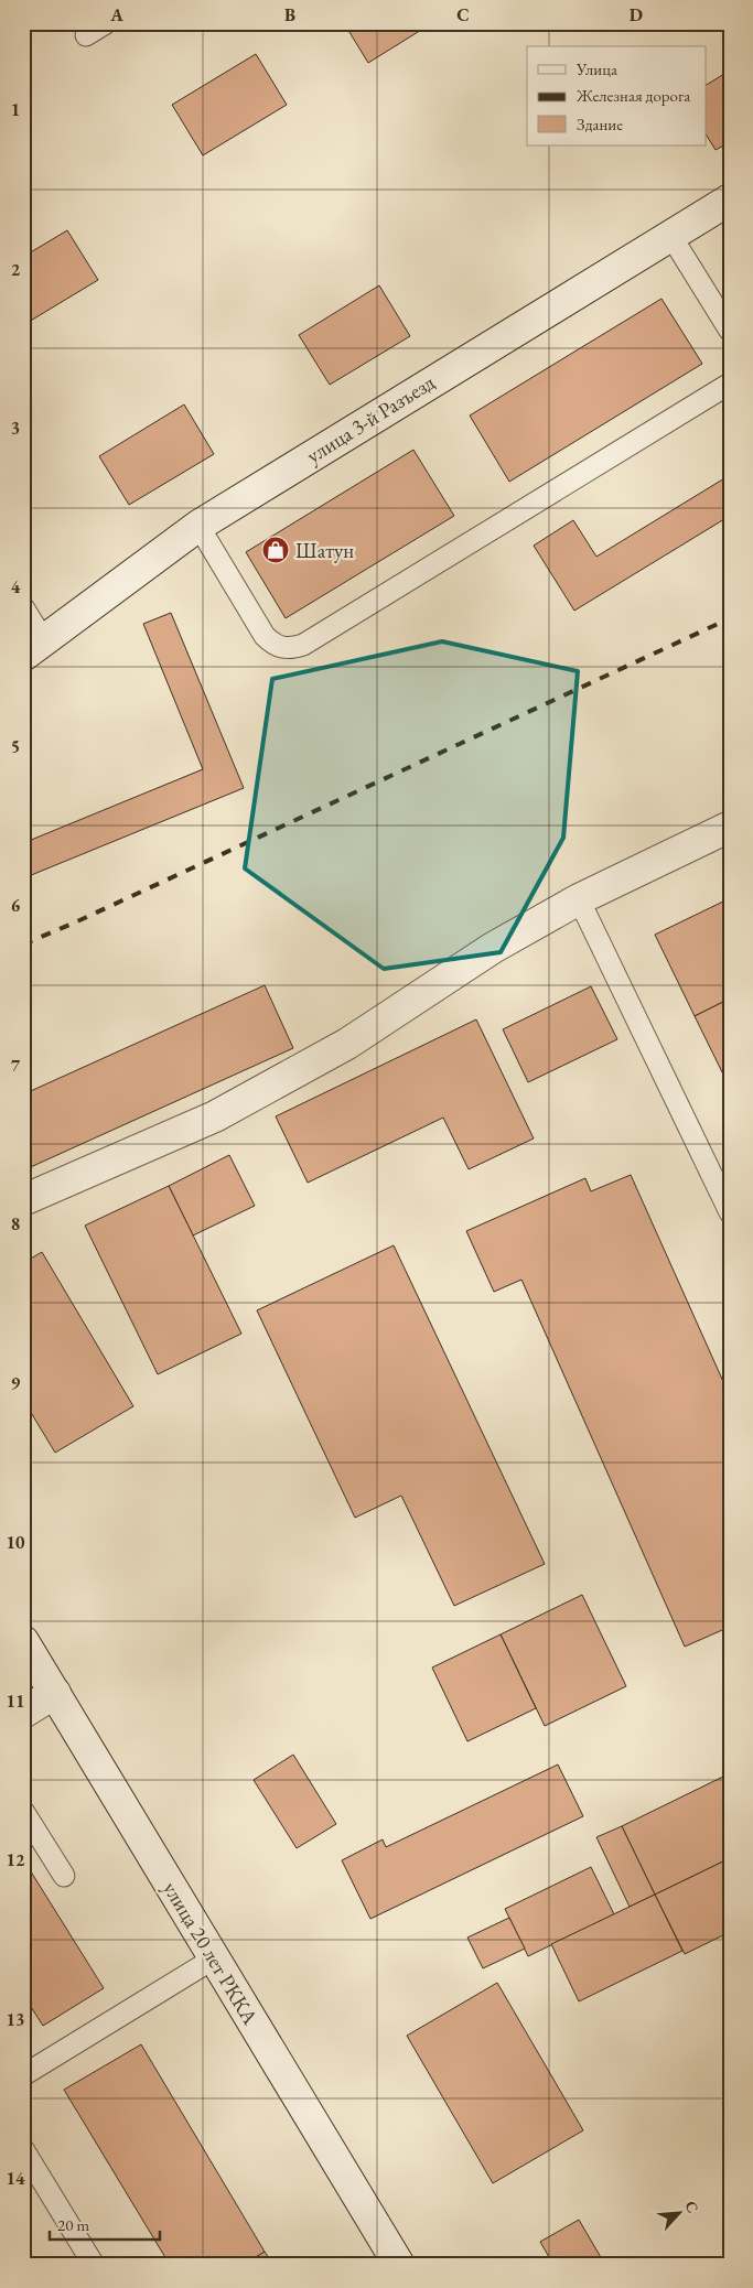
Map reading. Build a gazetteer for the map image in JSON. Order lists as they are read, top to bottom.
{
  "streets": {
    "main road": ["улица 3-й Разъезд", "улица 20 лет РККА"]
  },
  "places": {
    "shop": ["Шатун"]
  },
  "legend": ["Улица", "Железная дорога", "Здание"],
  "scale_bar": "20 m",
  "north": "top right",
  "grid": {
    "columns": [
      "A",
      "B",
      "C",
      "D"
    ],
    "rows": [
      "1",
      "2",
      "3",
      "4",
      "5",
      "6",
      "7",
      "8",
      "9",
      "10",
      "11",
      "12",
      "13",
      "14"
    ]
  }
}
